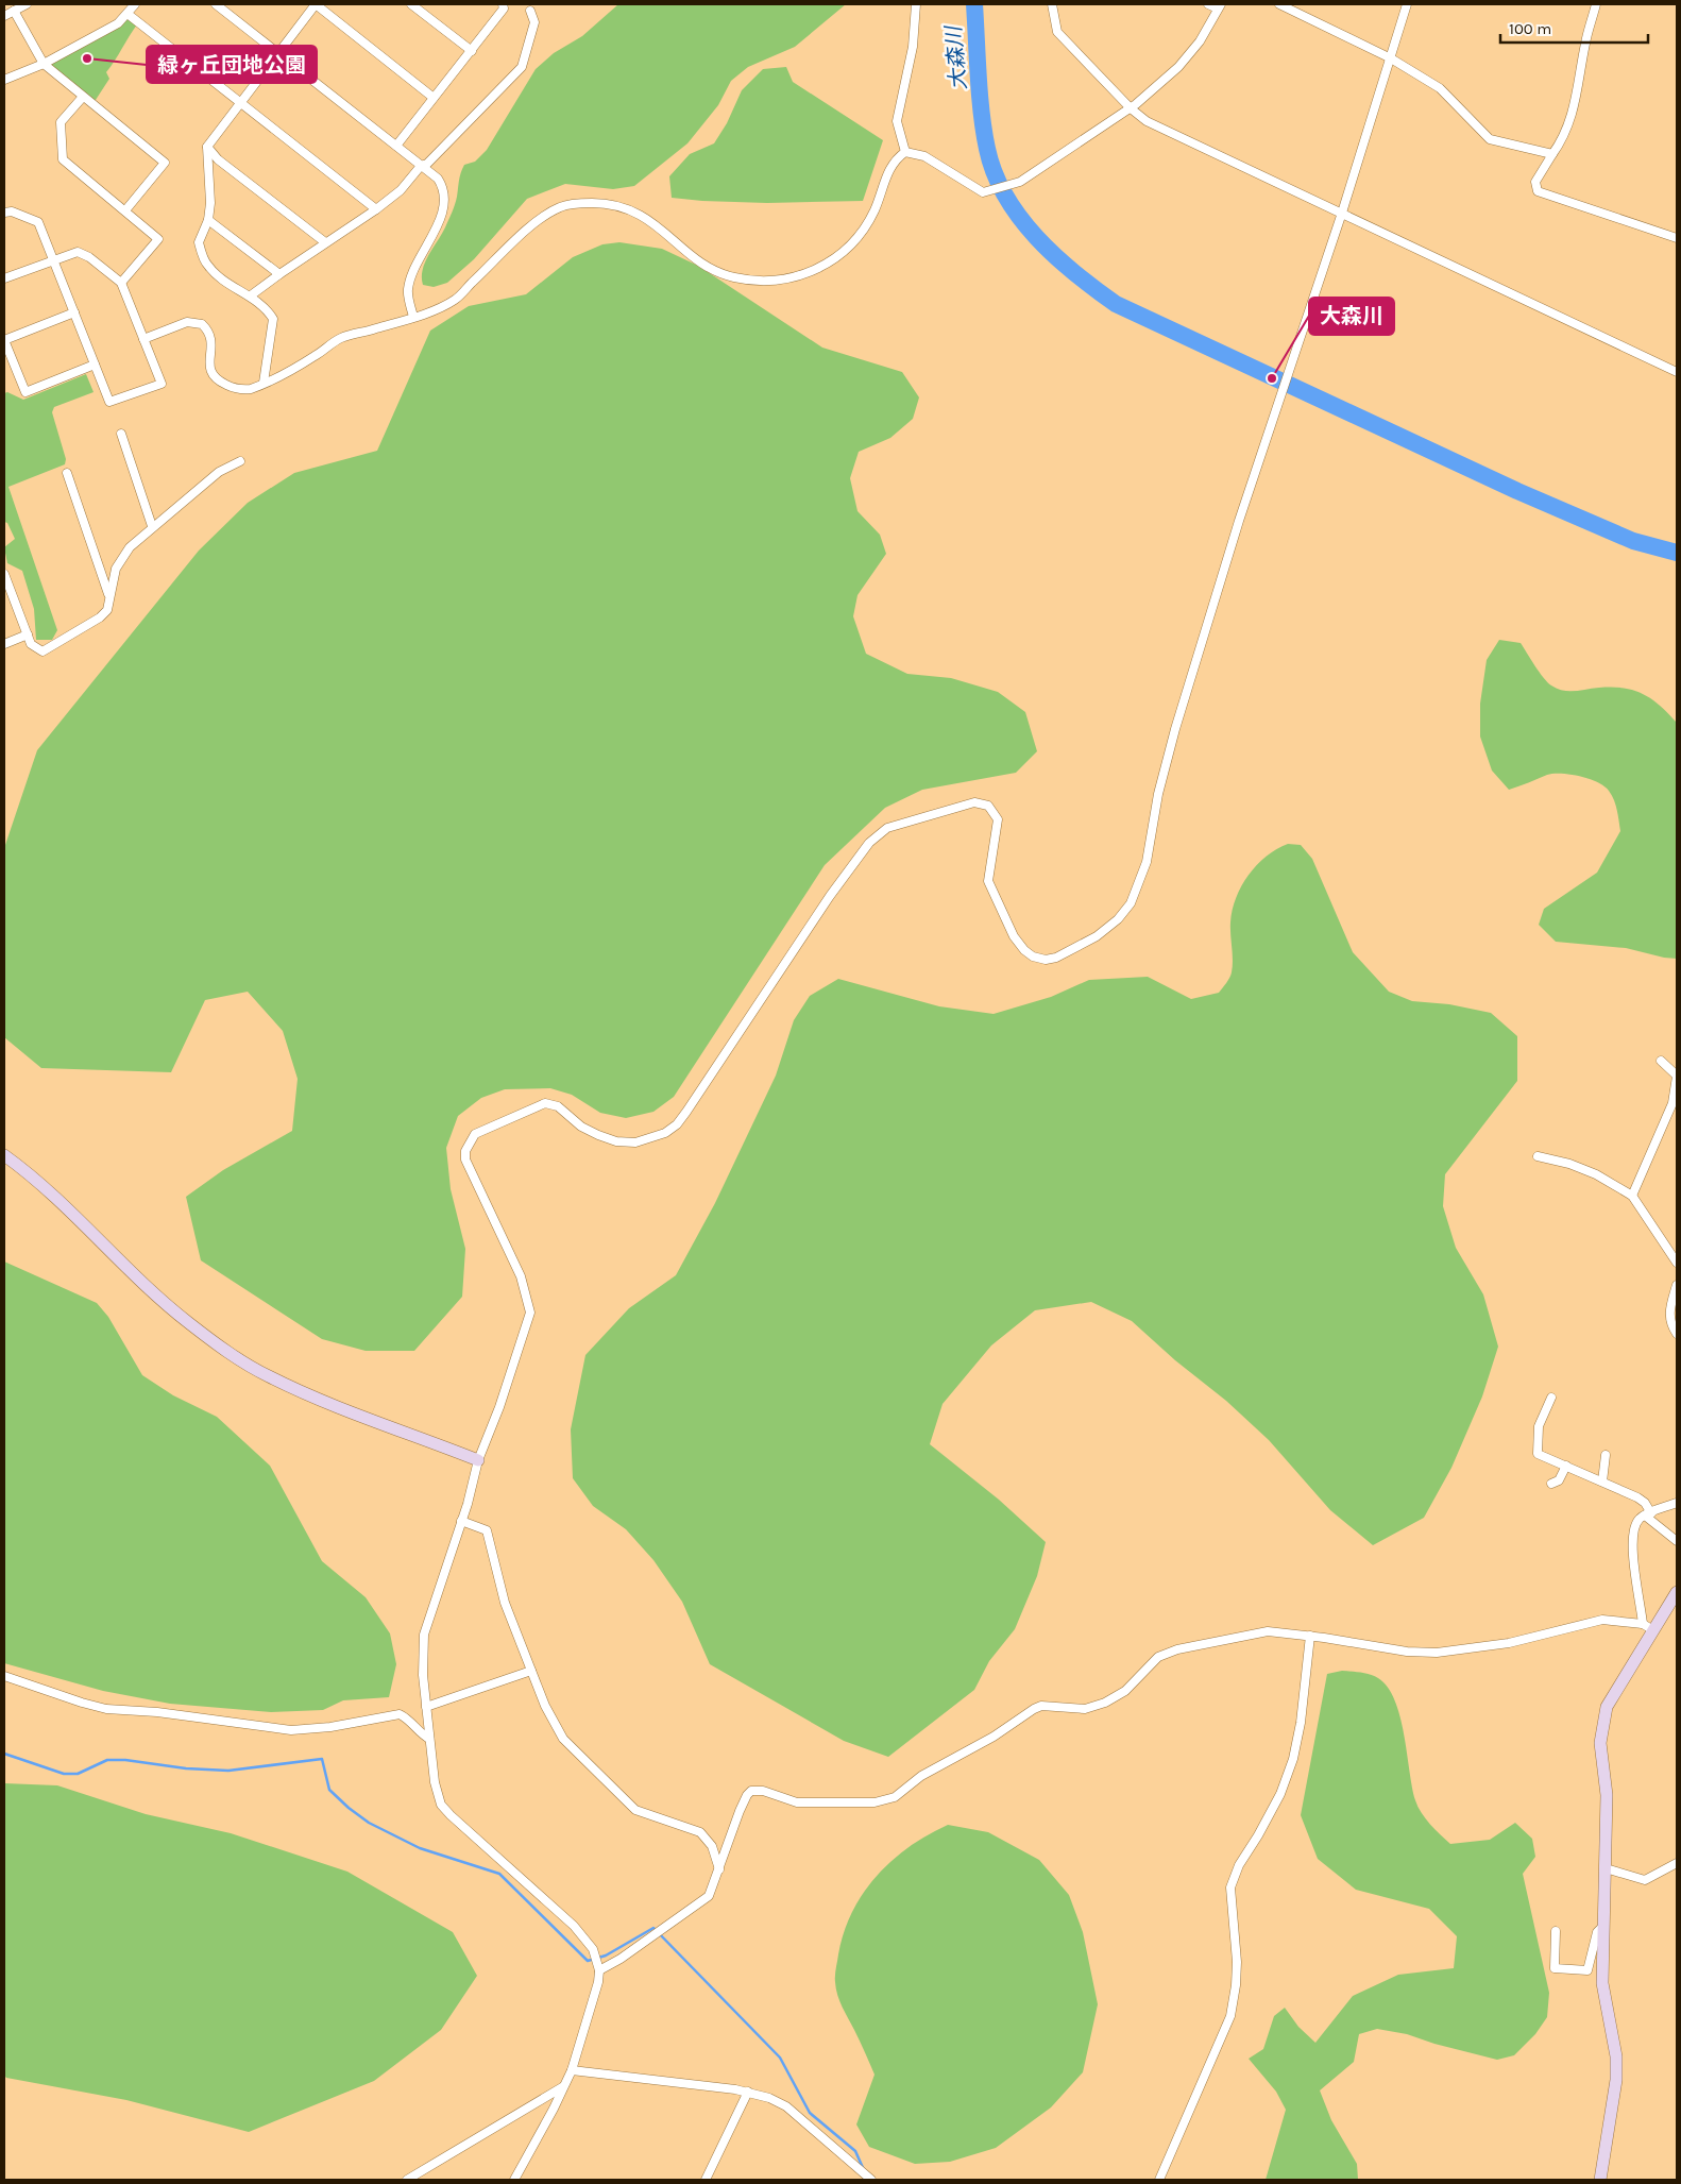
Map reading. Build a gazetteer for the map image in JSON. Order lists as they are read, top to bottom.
{
  "water": ["大森川"],
  "places": ["緑ヶ丘団地公園", "大森川"],
  "scale_bar": "100 m"
}
